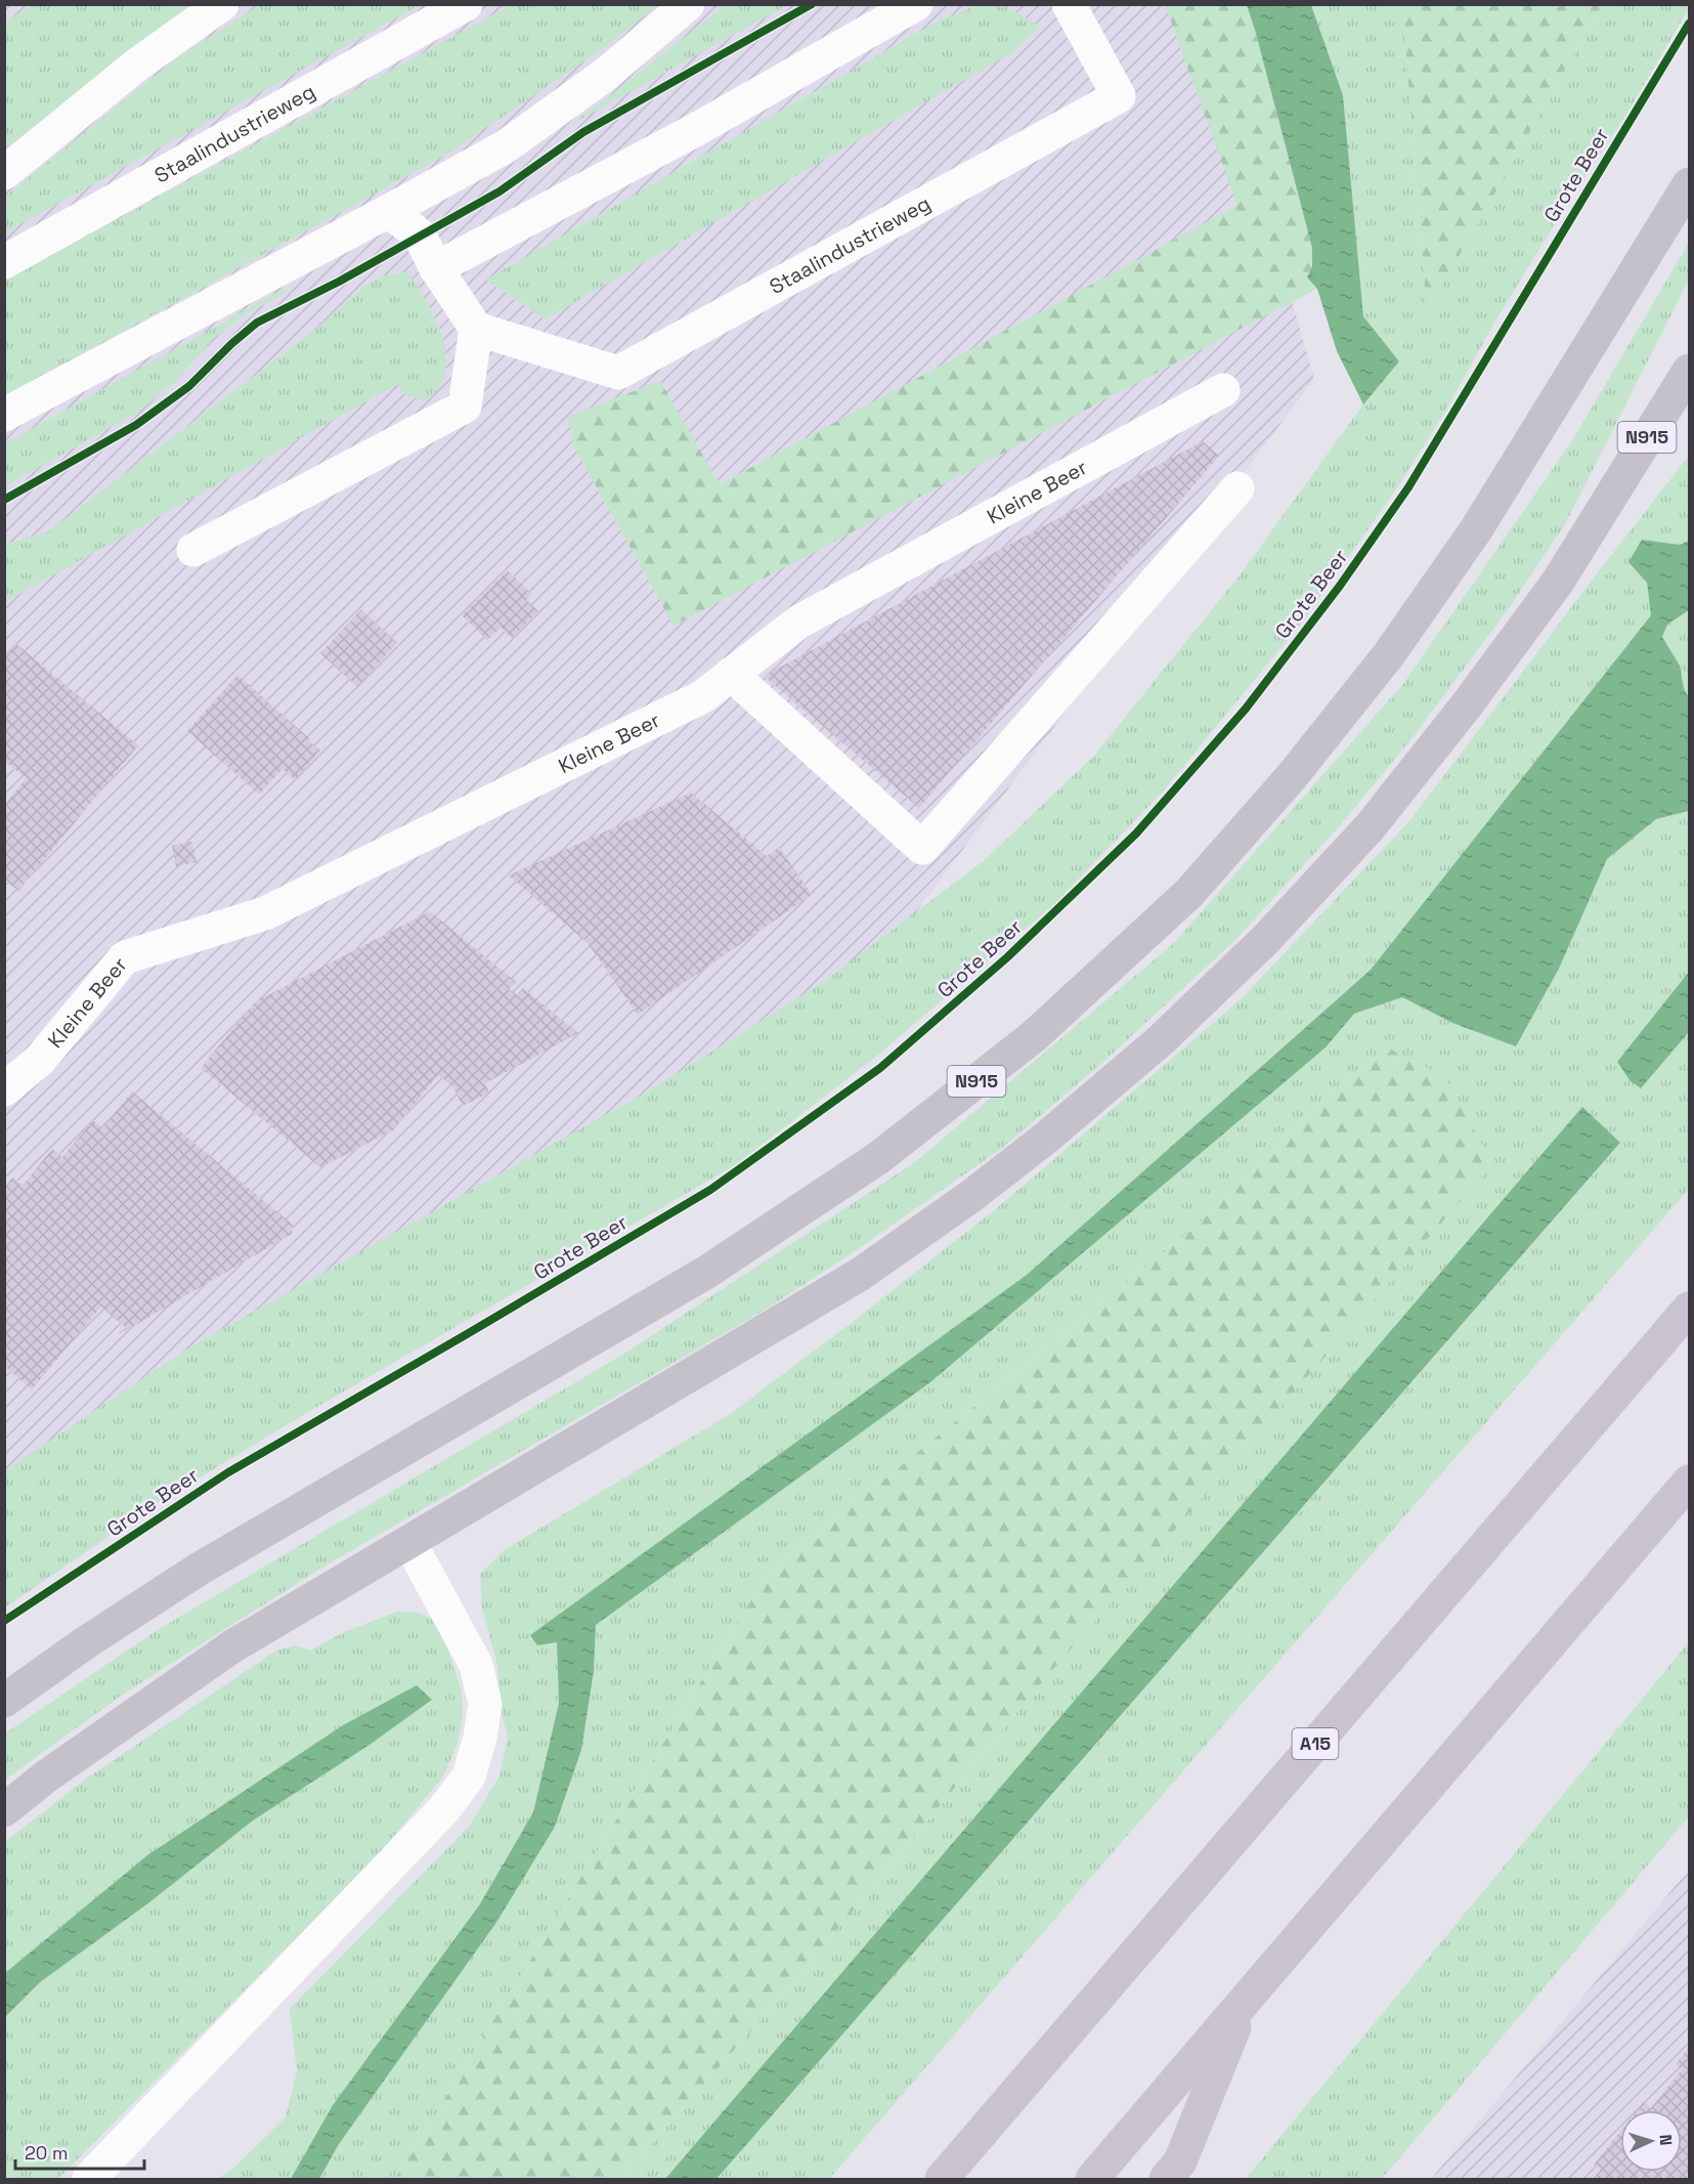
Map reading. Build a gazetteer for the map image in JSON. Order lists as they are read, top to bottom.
{
  "streets": {
    "highway": ["A15"],
    "main road": ["N915"],
    "street": ["Staalindustrieweg", "Kleine Beer"],
    "cycle path": ["Grote Beer"]
  },
  "scale_bar": "20 m",
  "north": "right"
}
